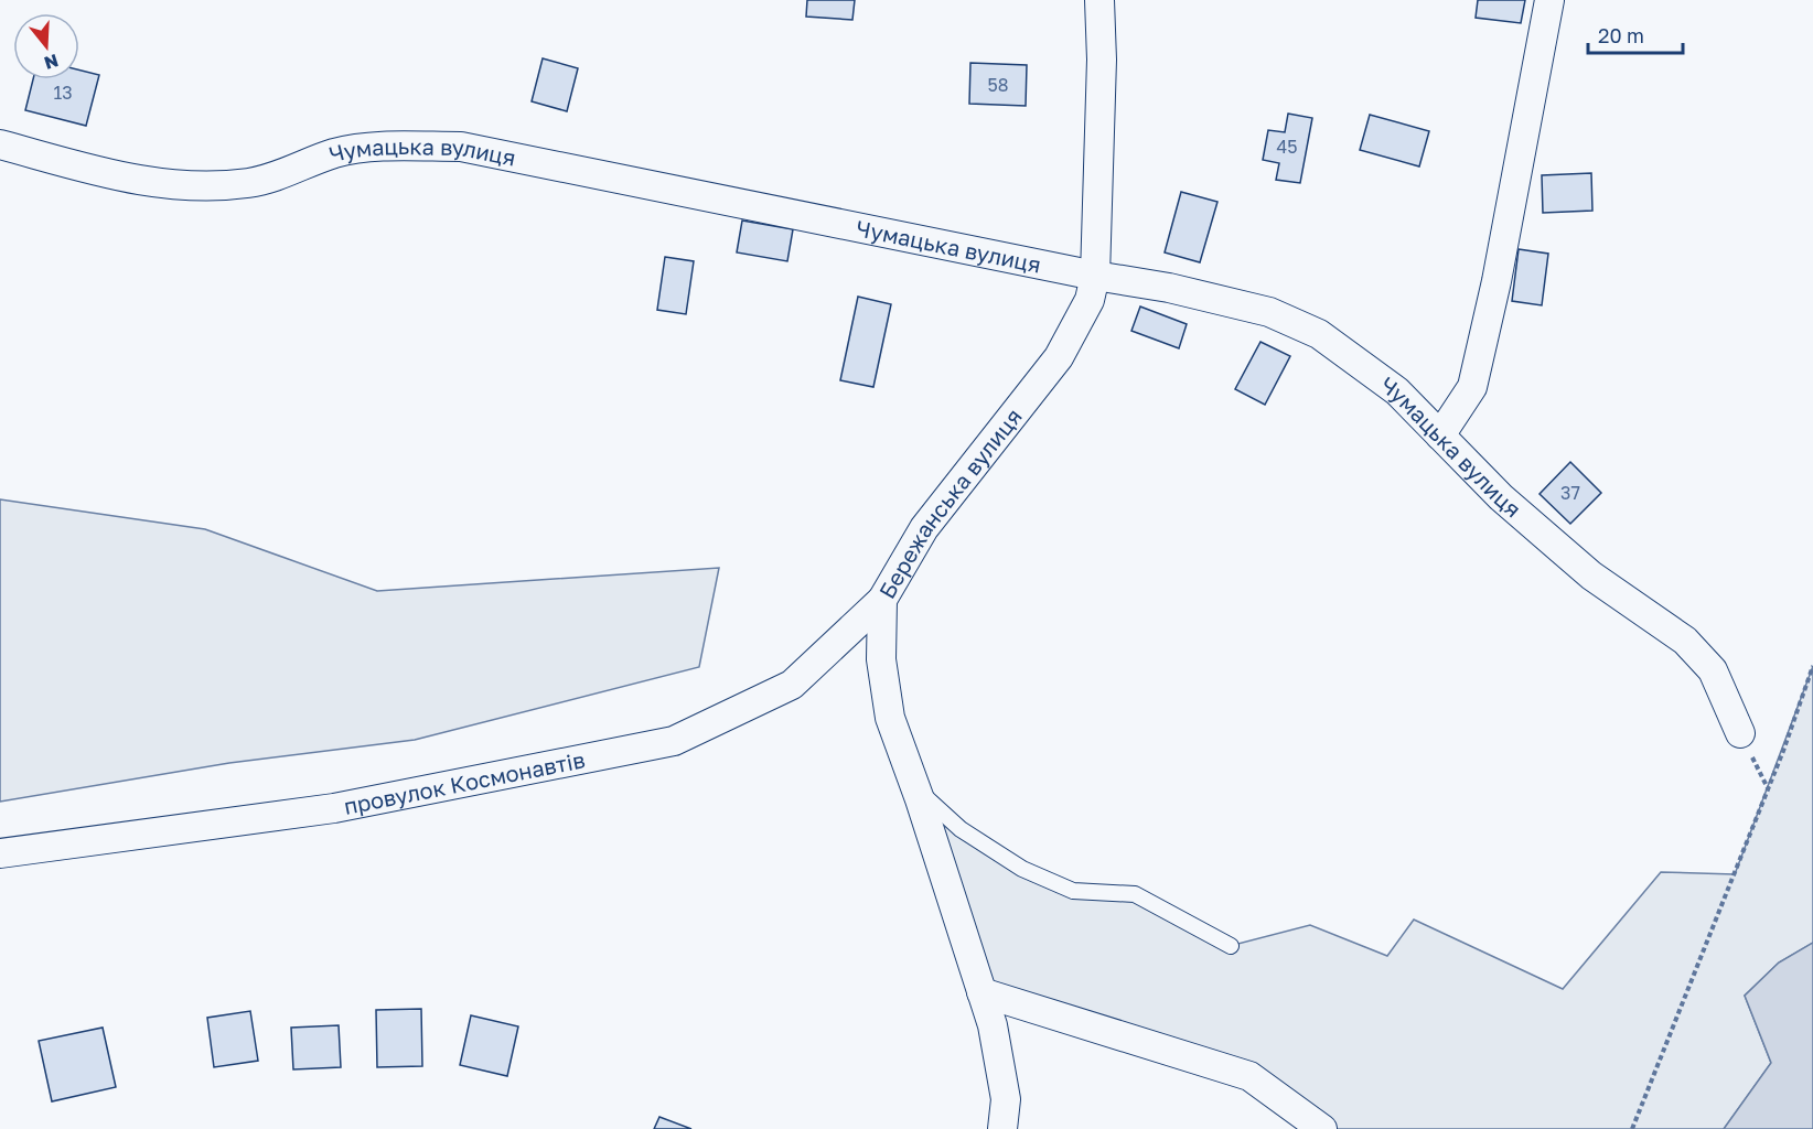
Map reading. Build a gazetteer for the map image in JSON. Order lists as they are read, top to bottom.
{
  "streets": {
    "street": ["Чумацька вулиця", "Бережанська вулиця", "провулок Космонавтів"]
  },
  "crossings": [
    ["Чумацька вулиця", "Бережанська вулиця"],
    ["Бережанська вулиця", "провулок Космонавтів"]
  ],
  "house_numbers": [
    "58",
    "13",
    "45",
    "37"
  ],
  "scale_bar": "20 m",
  "north": "bottom"
}
